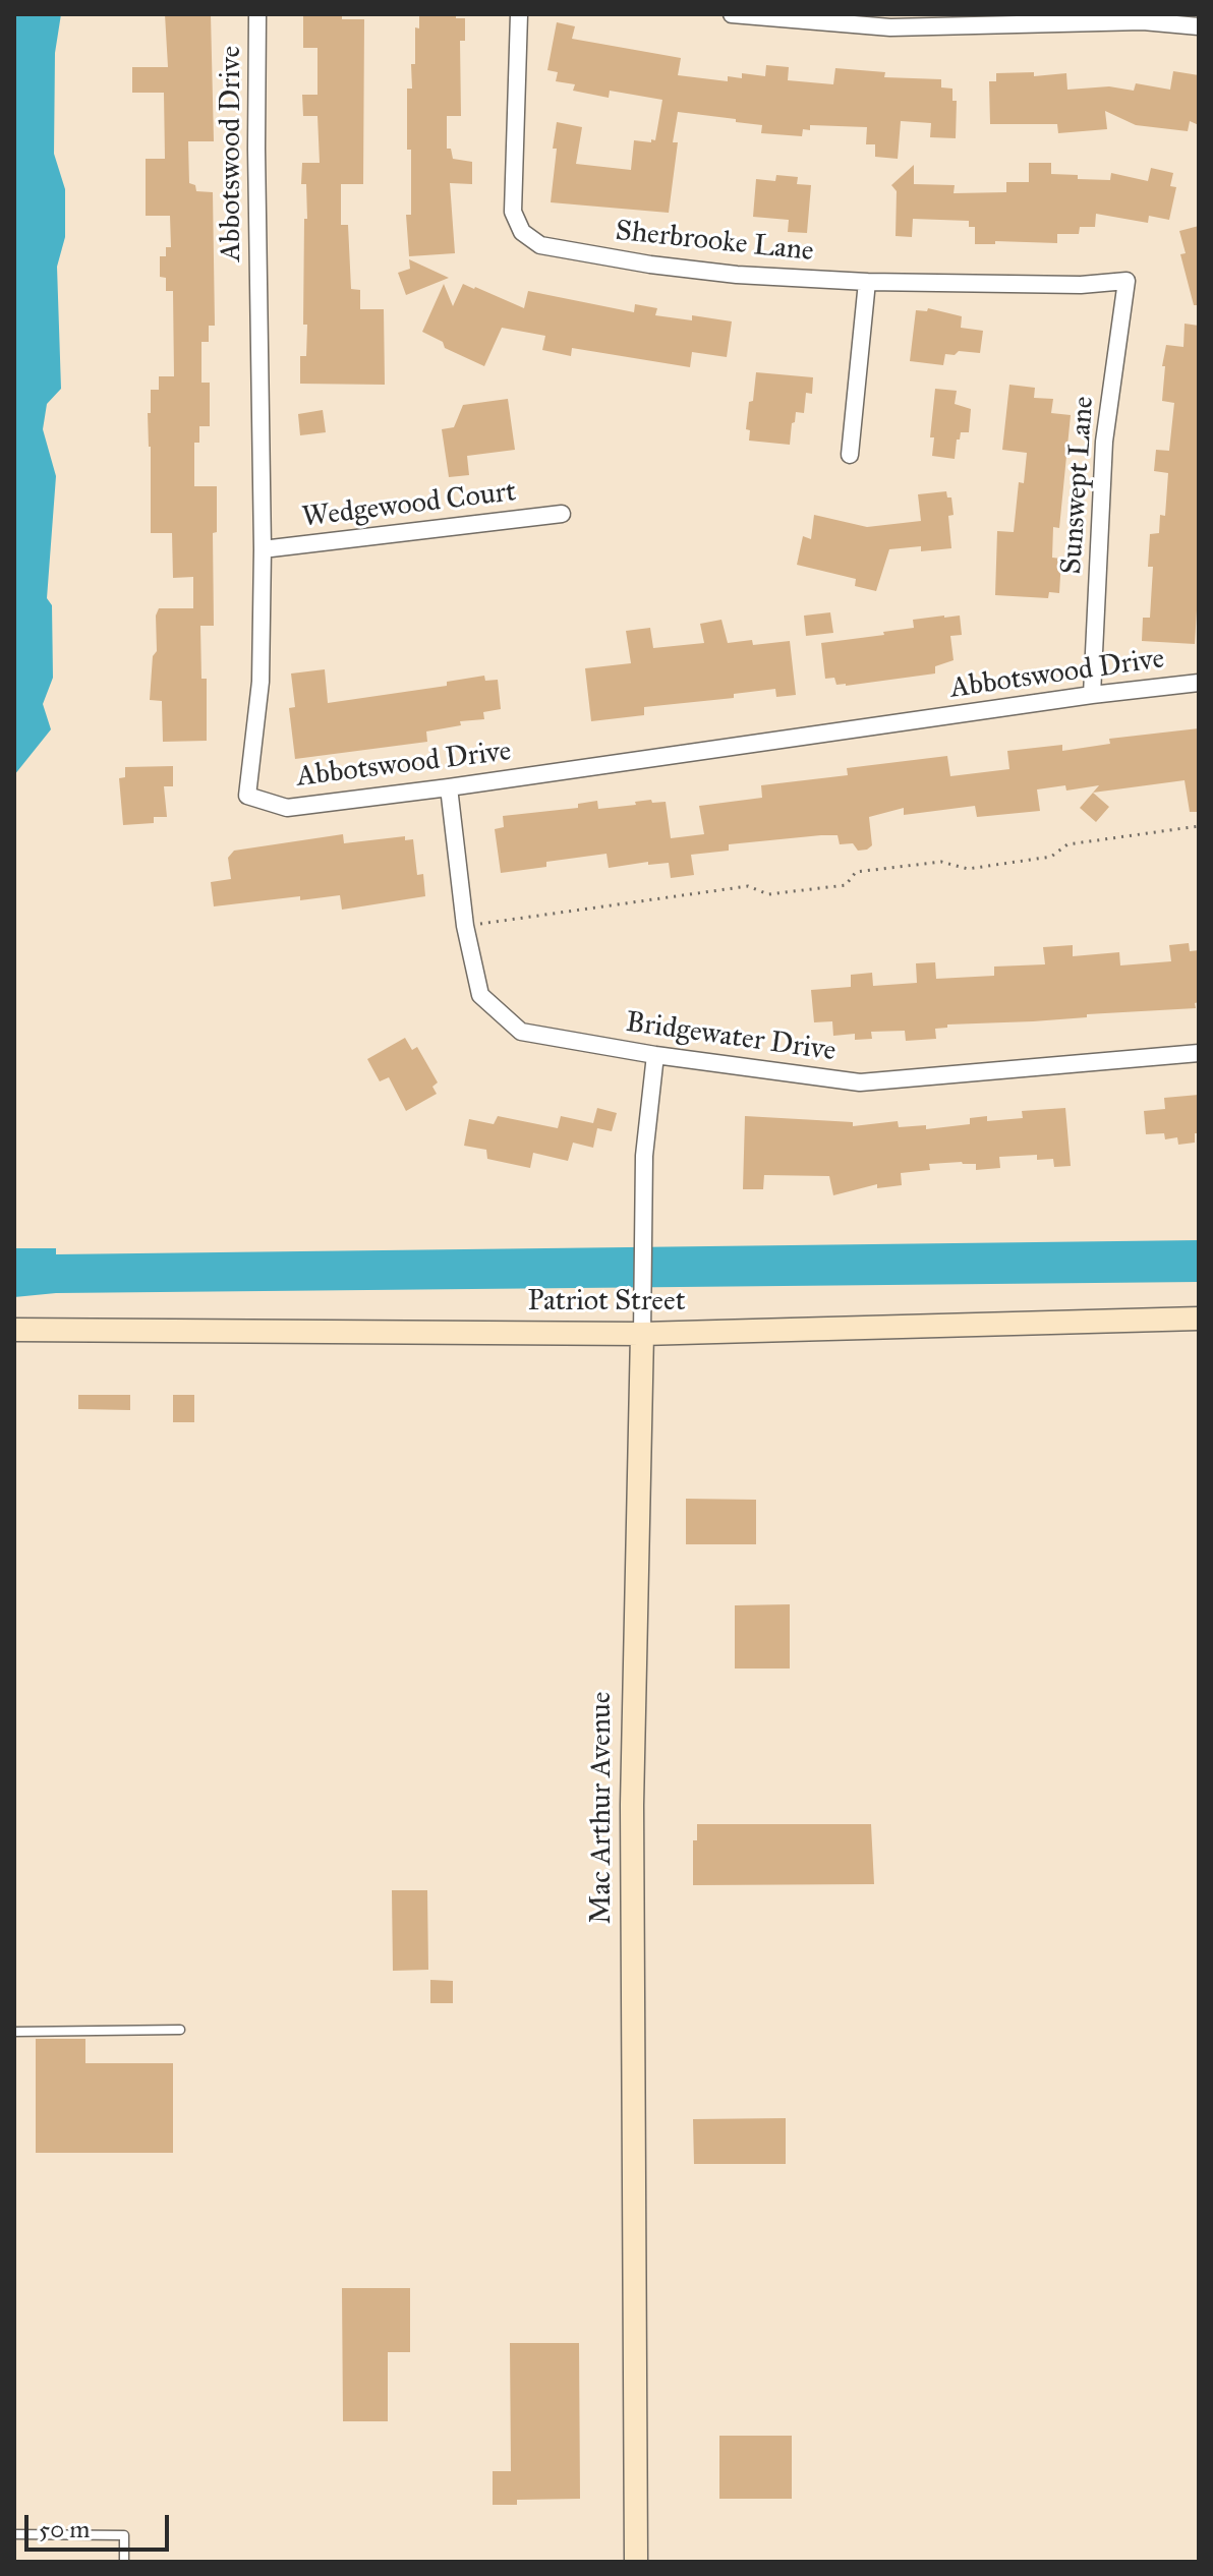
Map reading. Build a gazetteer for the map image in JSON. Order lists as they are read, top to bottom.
{
  "streets": {
    "street": [
      "Abbotswood Drive",
      "Sherbrooke Lane",
      "Sunswept Lane",
      "Wedgewood Court",
      "Bridgewater Drive",
      "Patriot Street",
      "Mac Arthur Avenue"
    ]
  },
  "crossings": [
    ["Abbotswood Drive", "Sunswept Lane"],
    ["Abbotswood Drive", "Wedgewood Court"],
    ["Abbotswood Drive", "Bridgewater Drive"],
    ["Sherbrooke Lane", "Sunswept Lane"],
    ["Bridgewater Drive", "Mac Arthur Avenue"],
    ["Patriot Street", "Mac Arthur Avenue"]
  ],
  "scale_bar": "50 m"
}
